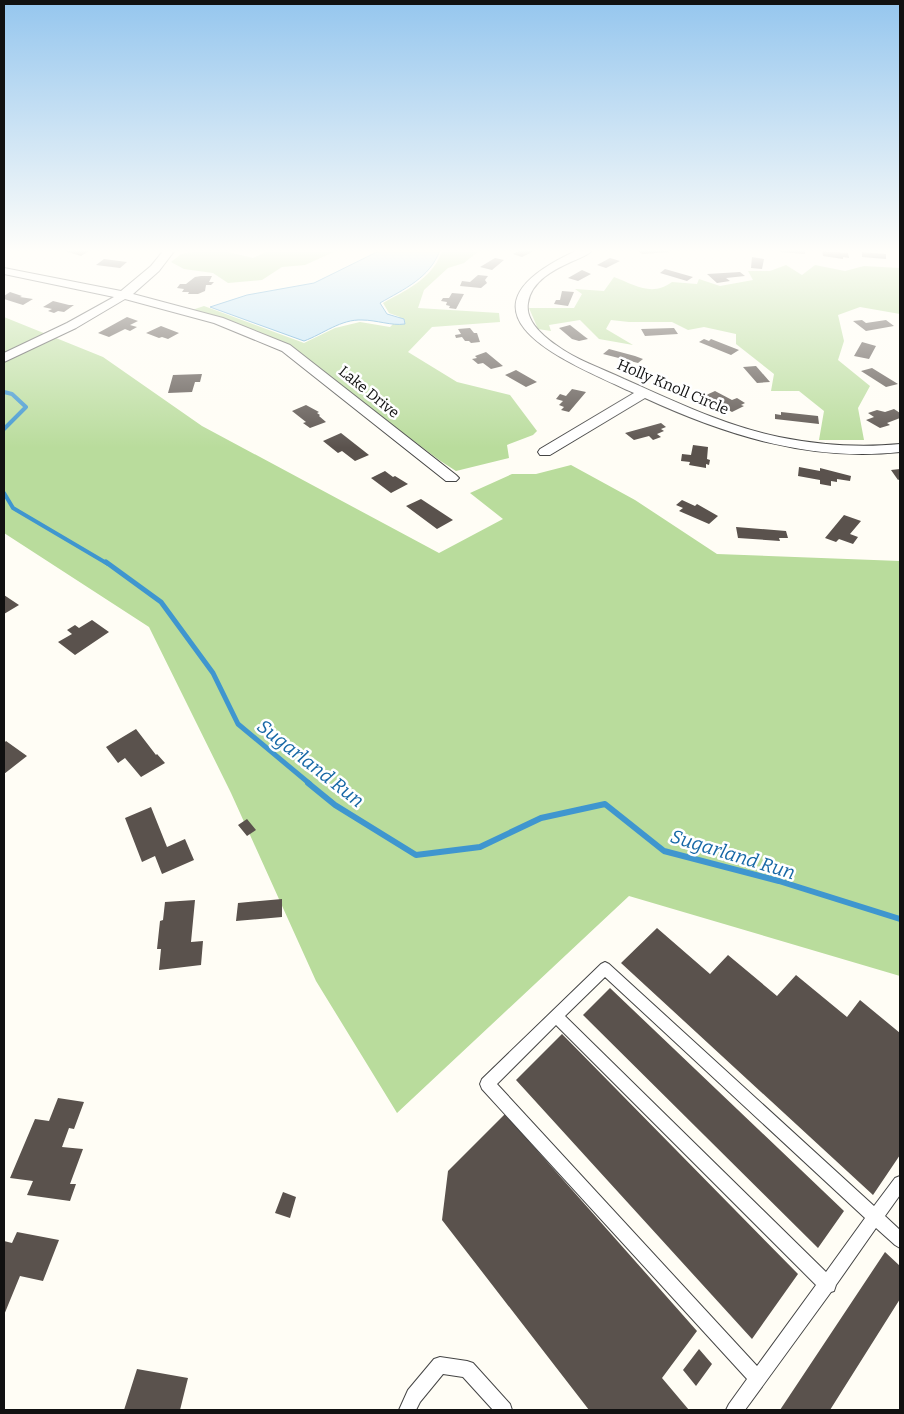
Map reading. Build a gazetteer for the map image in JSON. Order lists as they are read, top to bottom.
{
  "streets": {
    "street": ["Holly Knoll Circle", "Lake Drive"]
  },
  "water": ["Sugarland Run"]
}
